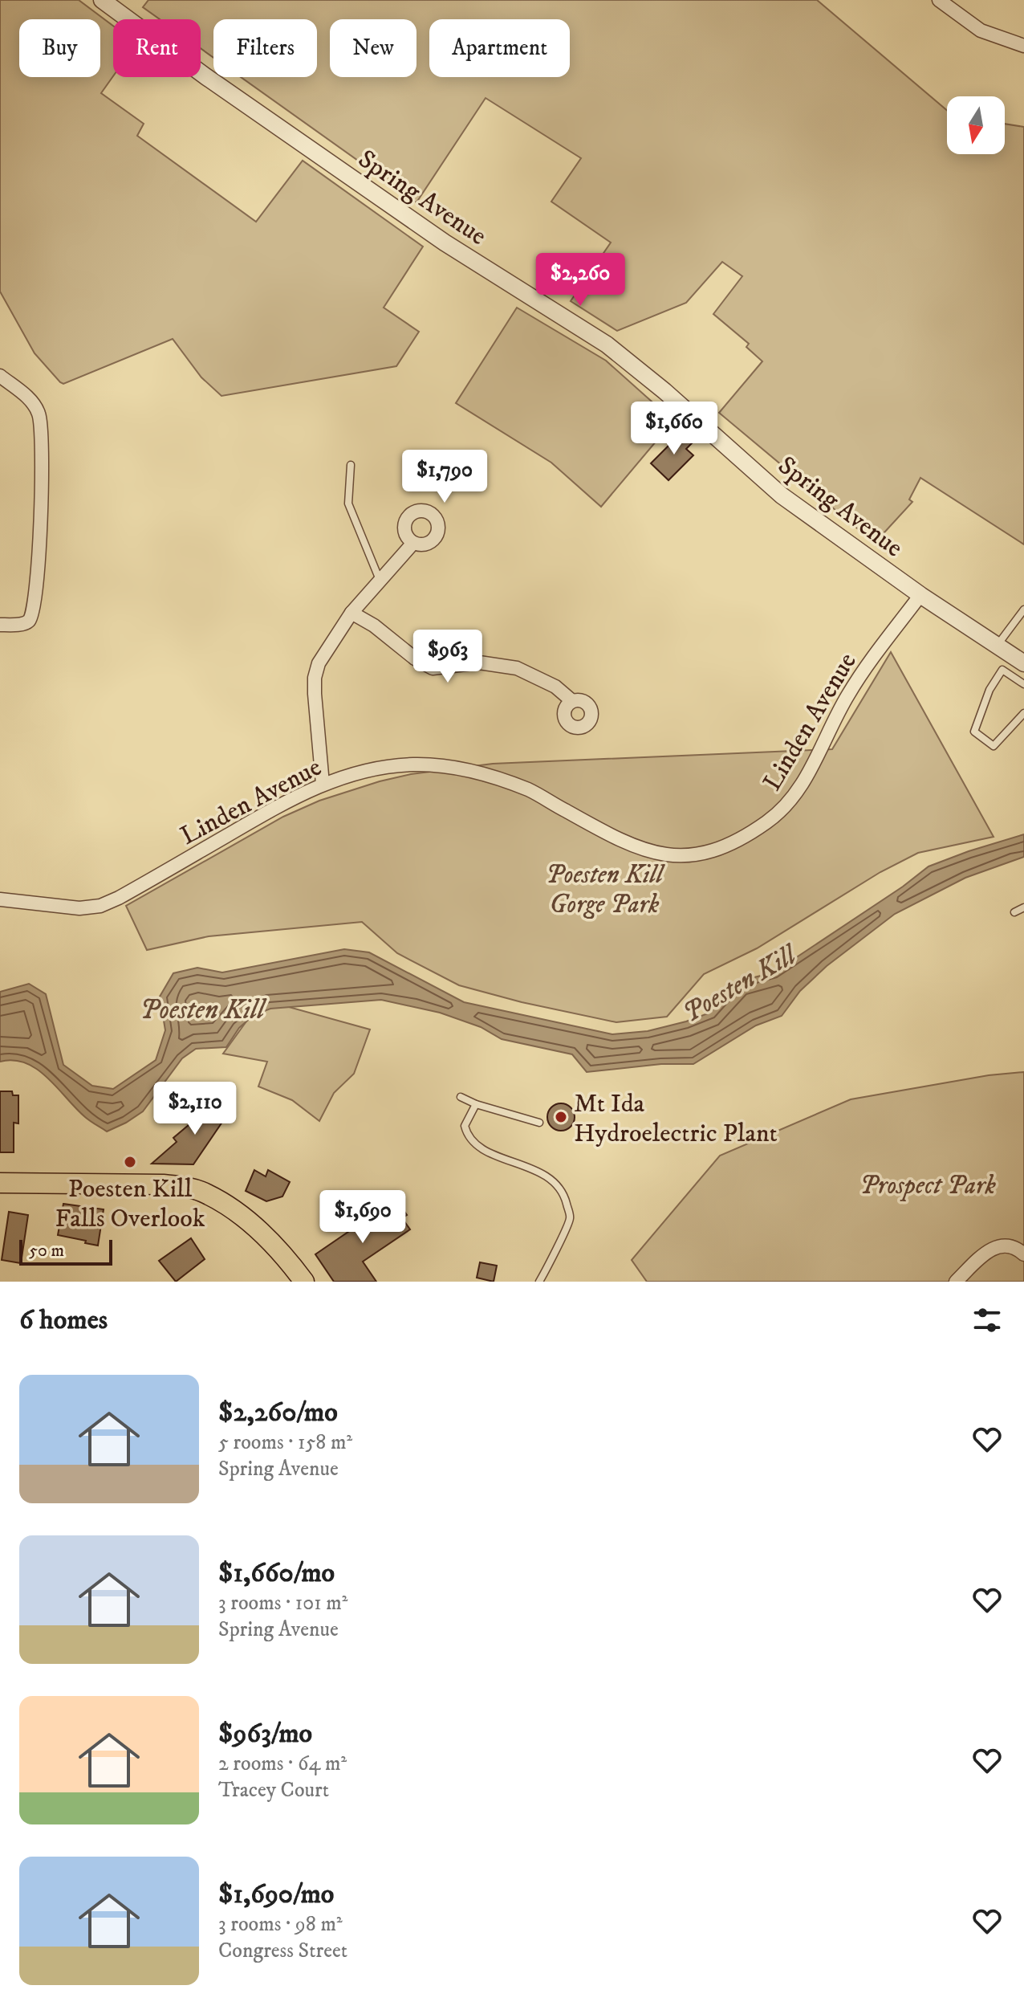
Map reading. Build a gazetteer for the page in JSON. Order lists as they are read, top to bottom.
{
  "streets": {
    "street": ["Spring Avenue", "Linden Avenue"]
  },
  "crossings": [
    ["Spring Avenue", "Linden Avenue"]
  ],
  "water": ["Poesten Kill"],
  "parks": ["Poesten Kill Gorge Park", "Prospect Park"],
  "places": ["Mt Ida Hydroelectric Plant", "Poesten Kill Falls Overlook"],
  "scale_bar": "50 m",
  "north": "bottom",
  "page": {
    "chip": [
      "Buy",
      "Rent",
      "Filters",
      "New",
      "Apartment"
    ],
    "price": [
      "$2,260",
      "$1,660",
      "$1,790",
      "$963",
      "$2,110",
      "$1,690"
    ],
    "scale": "50 m",
    "heading": "6 homes",
    "list": [
      {
        "name": "$2,260/mo",
        "note": "5 rooms · 158 m² · Spring Avenue"
      },
      {
        "name": "$1,660/mo",
        "note": "3 rooms · 101 m² · Spring Avenue"
      },
      {
        "name": "$963/mo",
        "note": "2 rooms · 64 m² · Tracey Court"
      },
      {
        "name": "$1,690/mo",
        "note": "3 rooms · 98 m² · Congress Street"
      }
    ]
  }
}
